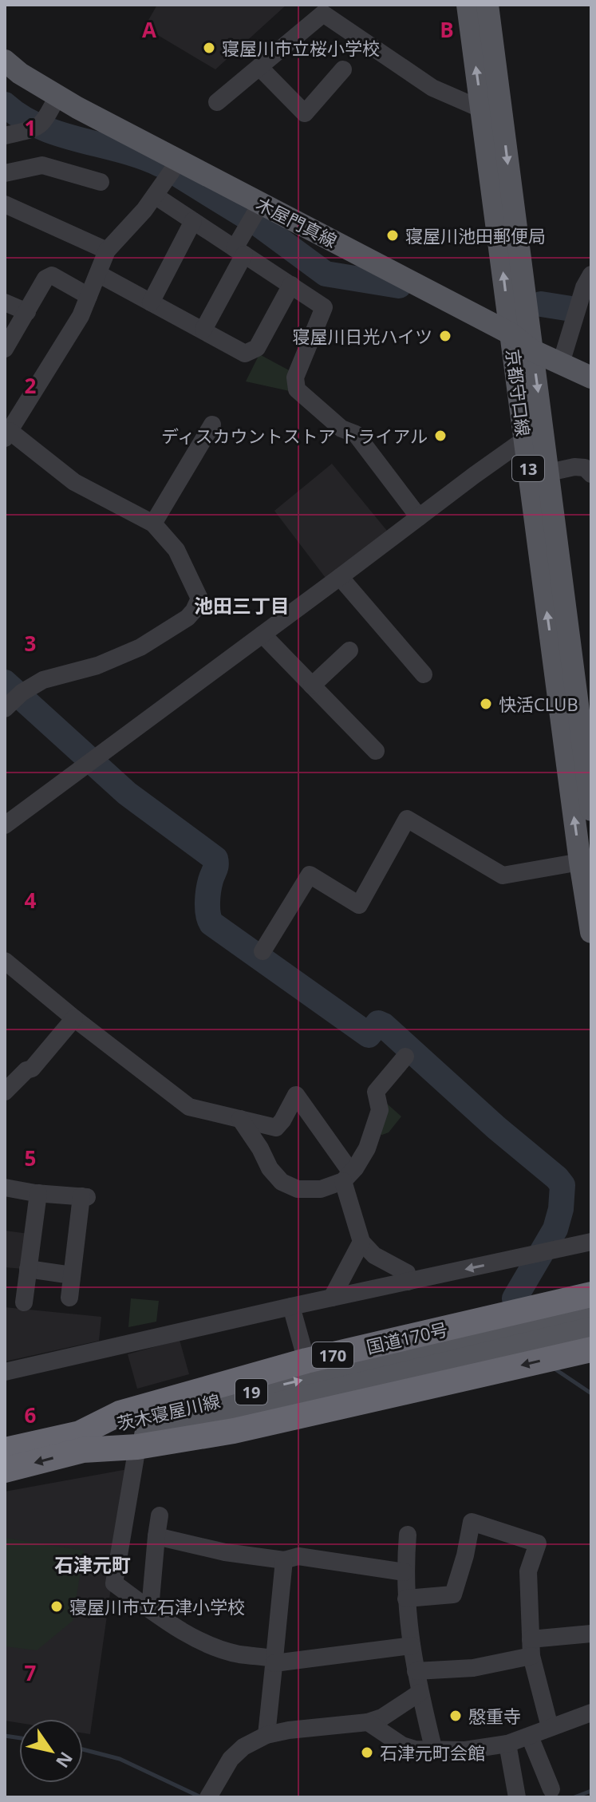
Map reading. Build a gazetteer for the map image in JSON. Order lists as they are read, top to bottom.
{
  "streets": {
    "highway": ["国道170号", "170"],
    "main road": [
      "木屋門真線",
      "京都守口線",
      "13",
      "19",
      "茨木寝屋川線"
    ]
  },
  "crossings": [
    ["木屋門真線", "京都守口線"],
    ["国道170号", "茨木寝屋川線"]
  ],
  "districts": ["池田三丁目", "石津元町"],
  "places": [
    "寝屋川市立桜小学校",
    "寝屋川池田郵便局",
    "寝屋川日光ハイツ",
    "ディスカウントストア トライアル",
    "快活CLUB",
    "寝屋川市立石津小学校",
    "慇重寺",
    "石津元町会館"
  ],
  "north": "bottom right",
  "grid": {
    "columns": ["A", "B"],
    "rows": [
      "1",
      "2",
      "3",
      "4",
      "5",
      "6",
      "7"
    ]
  }
}
